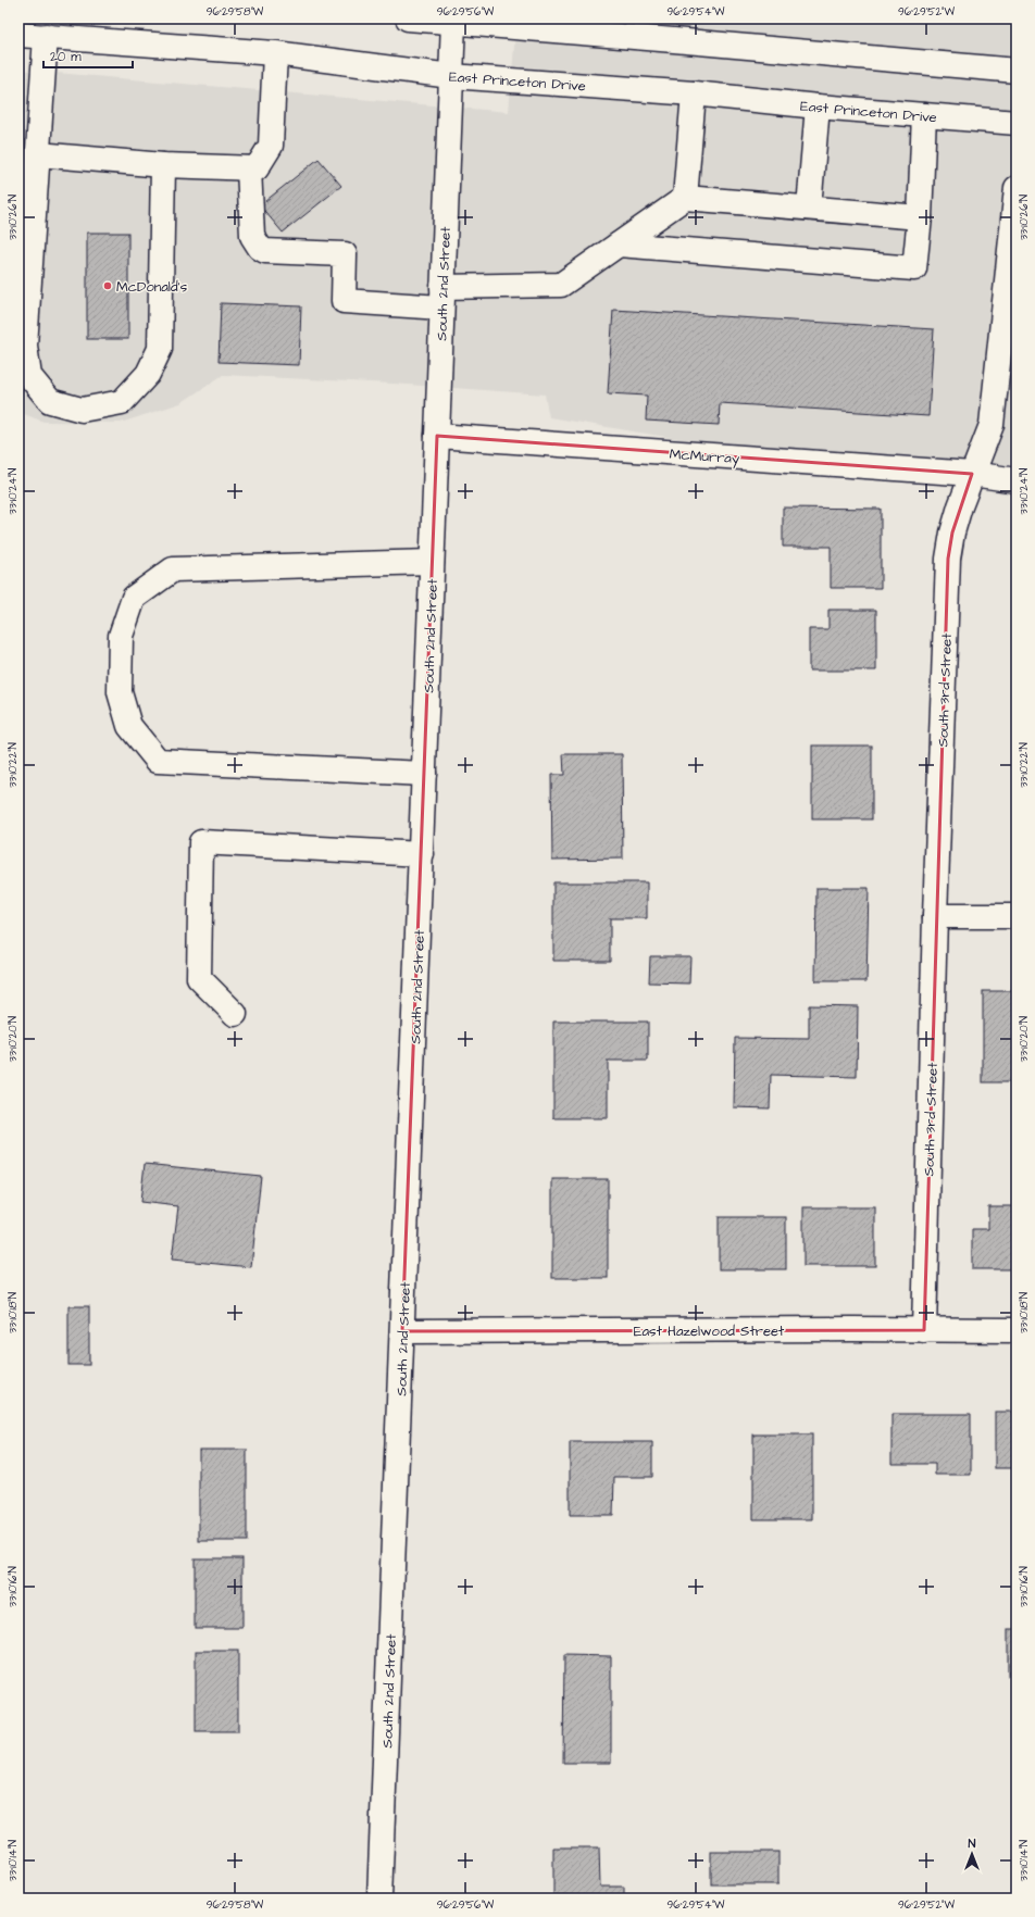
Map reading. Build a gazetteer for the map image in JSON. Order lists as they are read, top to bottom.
{
  "streets": {
    "main road": [
      "East Princeton Drive",
      "South 2nd Street",
      "McMurray",
      "South 3rd Street",
      "East Hazelwood Street"
    ]
  },
  "crossings": [
    ["East Princeton Drive", "South 2nd Street"],
    ["South 2nd Street", "McMurray"],
    ["South 2nd Street", "East Hazelwood Street"],
    ["McMurray", "South 3rd Street"],
    ["South 3rd Street", "East Hazelwood Street"]
  ],
  "places": ["McDonald's"],
  "scale_bar": "20 m",
  "north": "top",
  "coordinates": [
    "96°29'58\"W",
    "96°29'56\"W",
    "96°29'54\"W",
    "96°29'52\"W",
    "33°10'26\"N",
    "33°10'24\"N",
    "33°10'22\"N",
    "33°10'20\"N",
    "33°10'18\"N",
    "33°10'16\"N",
    "33°10'14\"N"
  ]
}
